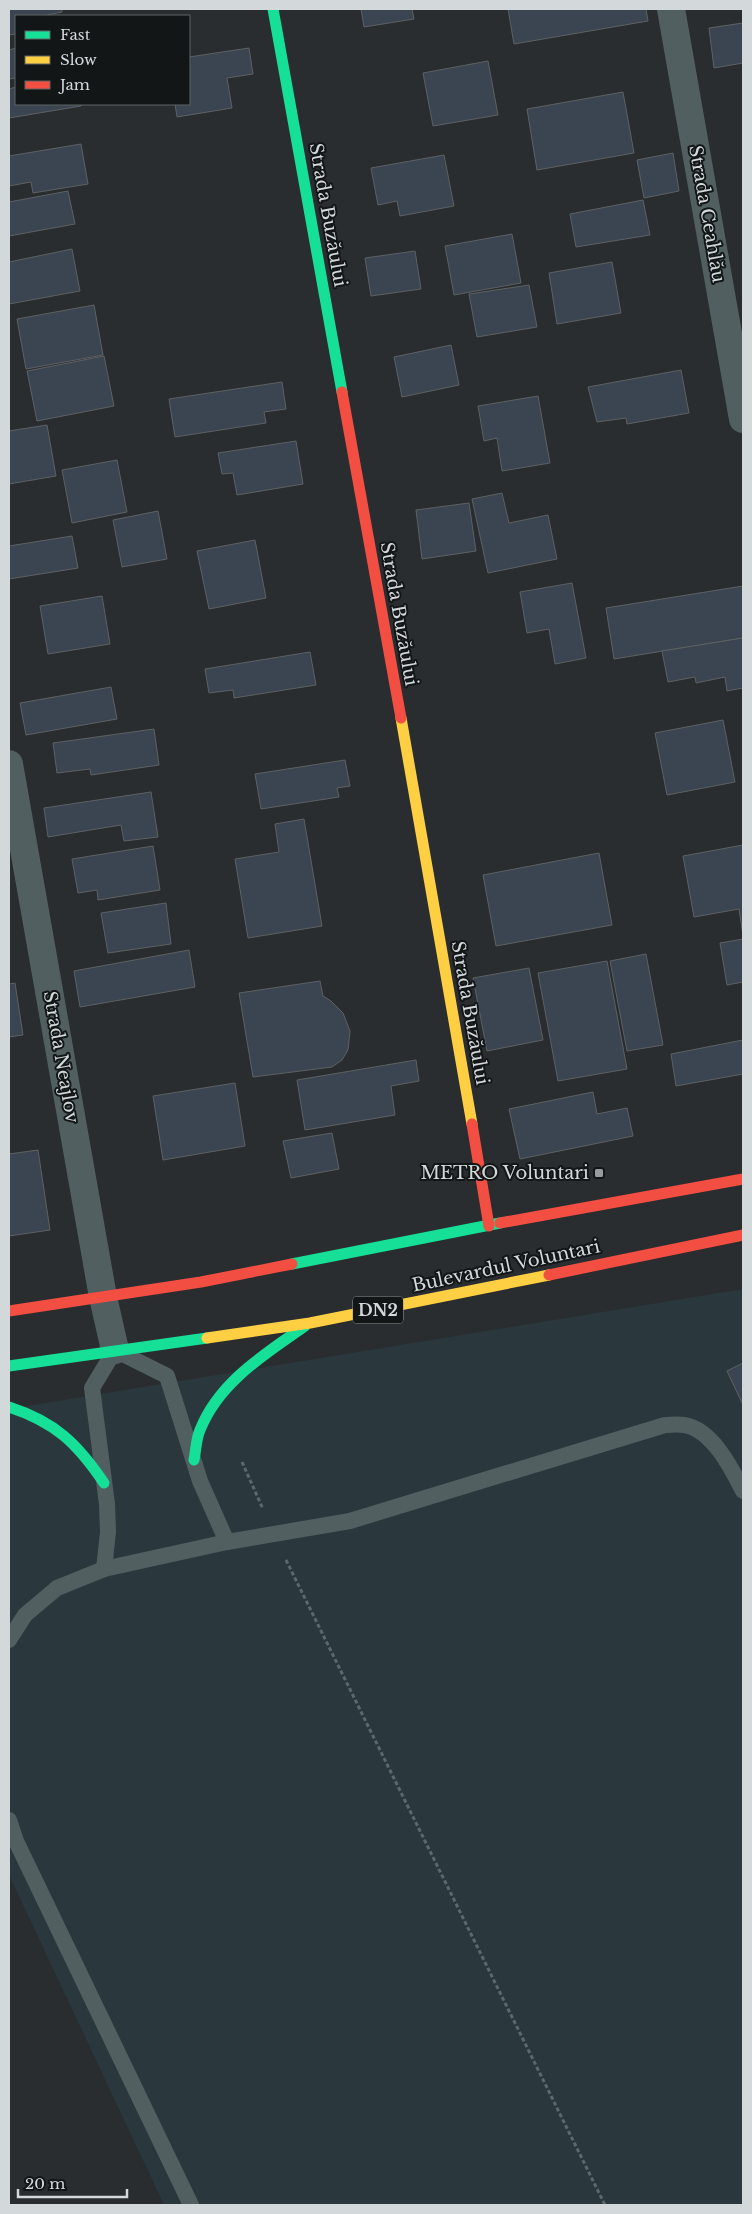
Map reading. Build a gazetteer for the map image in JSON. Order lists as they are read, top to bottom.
{
  "streets": {
    "main road": ["Strada Buzăului", "Bulevardul Voluntari", "DN2"],
    "street": ["Strada Ceahlău", "Strada Neajlov"]
  },
  "crossings": [
    ["Strada Neajlov", "Bulevardul Voluntari"]
  ],
  "places": {
    "transit": ["METRO Voluntari"]
  },
  "legend": ["Fast", "Slow", "Jam"],
  "scale_bar": "20 m"
}
